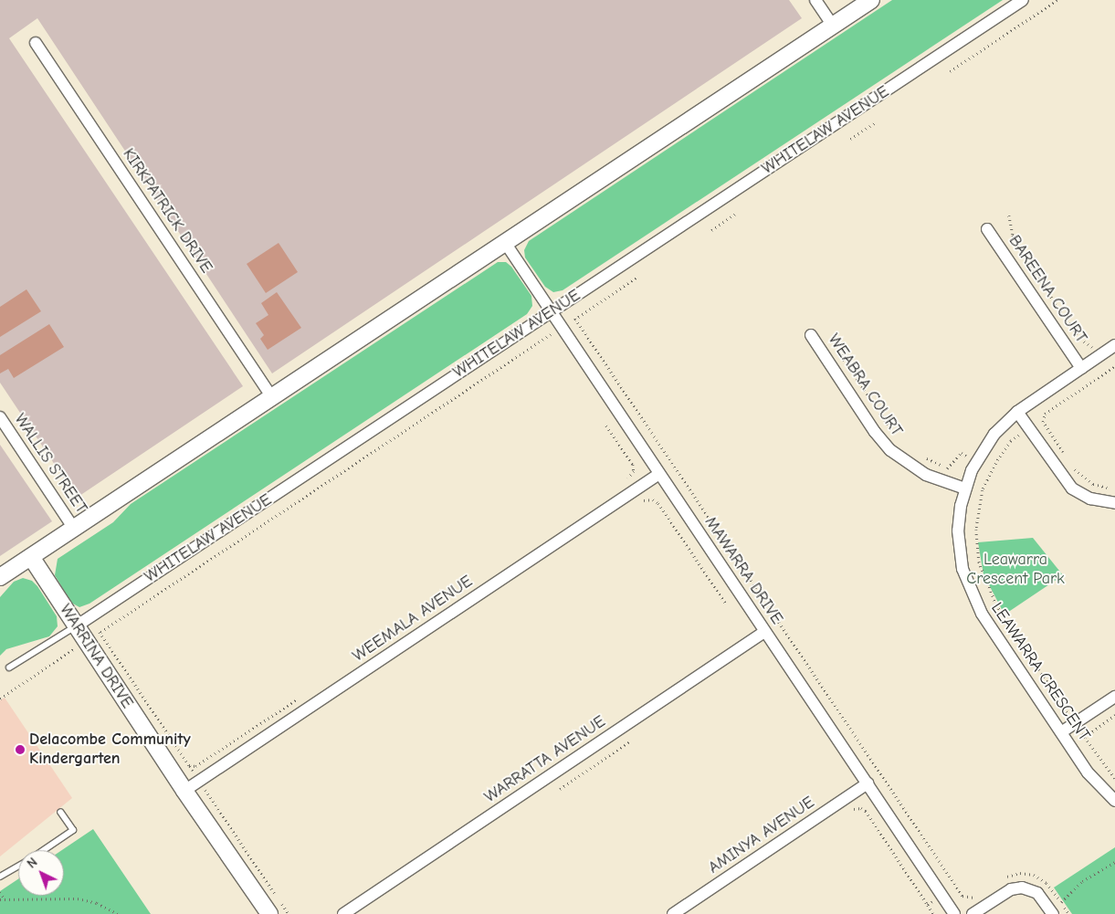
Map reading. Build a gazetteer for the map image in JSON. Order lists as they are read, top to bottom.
{
  "streets": {
    "street": [
      "WHITELAW AVENUE",
      "KIRKPATRICK DRIVE",
      "BAREENA COURT",
      "WEABRA COURT",
      "WALLIS STREET",
      "MAWARRA DRIVE",
      "WEEMALA AVENUE",
      "WARRINA DRIVE",
      "LEAWARRA CRESCENT",
      "WARRATTA AVENUE",
      "AMINYA AVENUE"
    ]
  },
  "crossings": [
    ["WHITELAW AVENUE", "MAWARRA DRIVE"],
    ["WHITELAW AVENUE", "WARRINA DRIVE"],
    ["BAREENA COURT", "LEAWARRA CRESCENT"],
    ["WEABRA COURT", "LEAWARRA CRESCENT"],
    ["MAWARRA DRIVE", "WEEMALA AVENUE"],
    ["MAWARRA DRIVE", "WARRATTA AVENUE"],
    ["MAWARRA DRIVE", "AMINYA AVENUE"],
    ["WEEMALA AVENUE", "WARRINA DRIVE"]
  ],
  "parks": ["Leawarra Crescent Park"],
  "places": ["Delacombe Community Kindergarten"],
  "north": "top left"
}
